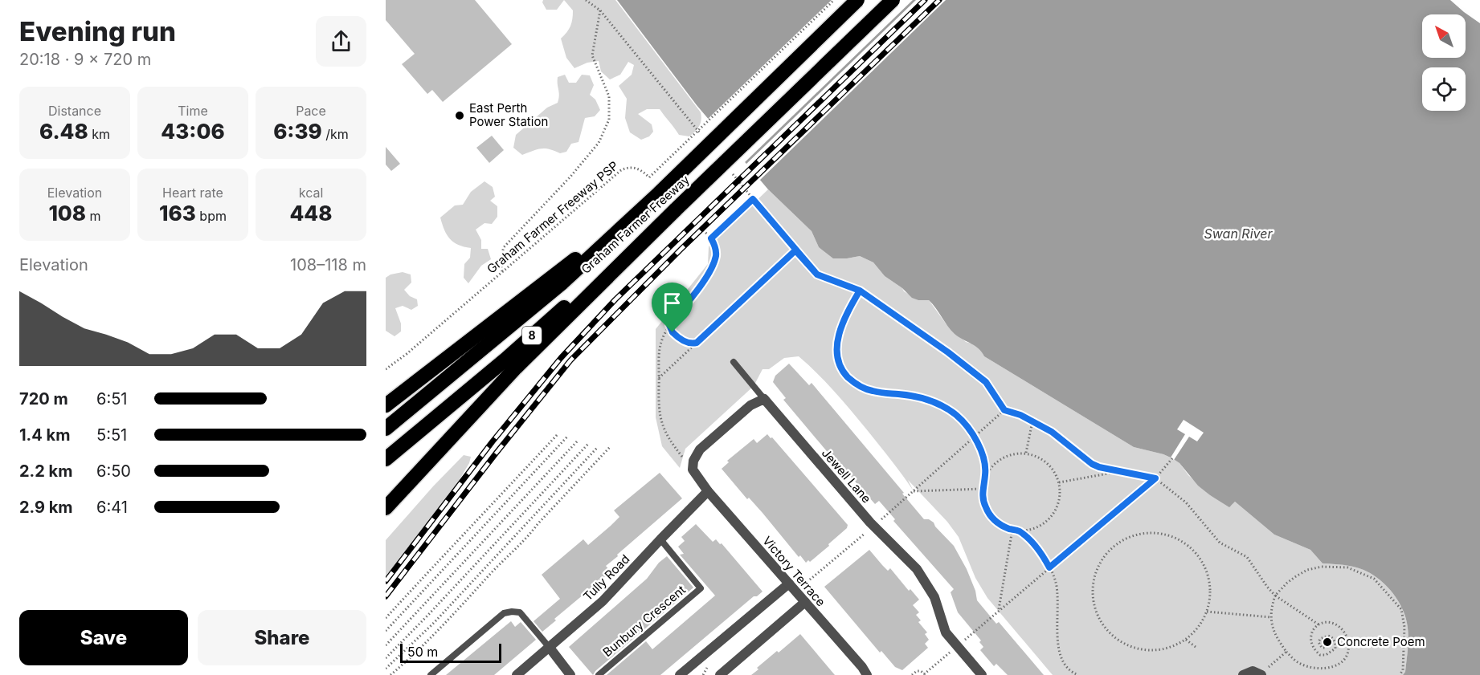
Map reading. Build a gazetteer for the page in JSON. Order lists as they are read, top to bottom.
{
  "streets": {
    "highway": ["Graham Farmer Freeway", "8"],
    "street": ["Jewell Lane", "Victory Terrace", "Tully Road"],
    "lane": ["Bunbury Crescent"],
    "path": ["Graham Farmer Freeway PSP"]
  },
  "crossings": [
    ["Victory Terrace", "Tully Road"],
    ["Tully Road", "Bunbury Crescent"]
  ],
  "water": ["Swan River"],
  "places": ["East Perth Power Station", "Concrete Poem"],
  "scale_bar": "50 m",
  "north": "top left",
  "page": {
    "heading": ["Evening run", "20:18 · 9 × 720 m"],
    "stats": [
      ["Distance", "6.48 km"],
      ["Time", "43:06"],
      ["Pace", "6:39 /km"],
      ["Elevation", "108 m"],
      ["Heart rate", "163 bpm"],
      ["kcal", "448"]
    ],
    "chart": ["Elevation", "108–118 m"],
    "list": [
      {
        "name": "720 m",
        "note": "6:51"
      },
      {
        "name": "1.4 km",
        "note": "5:51"
      },
      {
        "name": "2.2 km",
        "note": "6:50"
      },
      {
        "name": "2.9 km",
        "note": "6:41"
      }
    ],
    "buttons": ["Save", "Share"],
    "scale": "50 m"
  }
}
